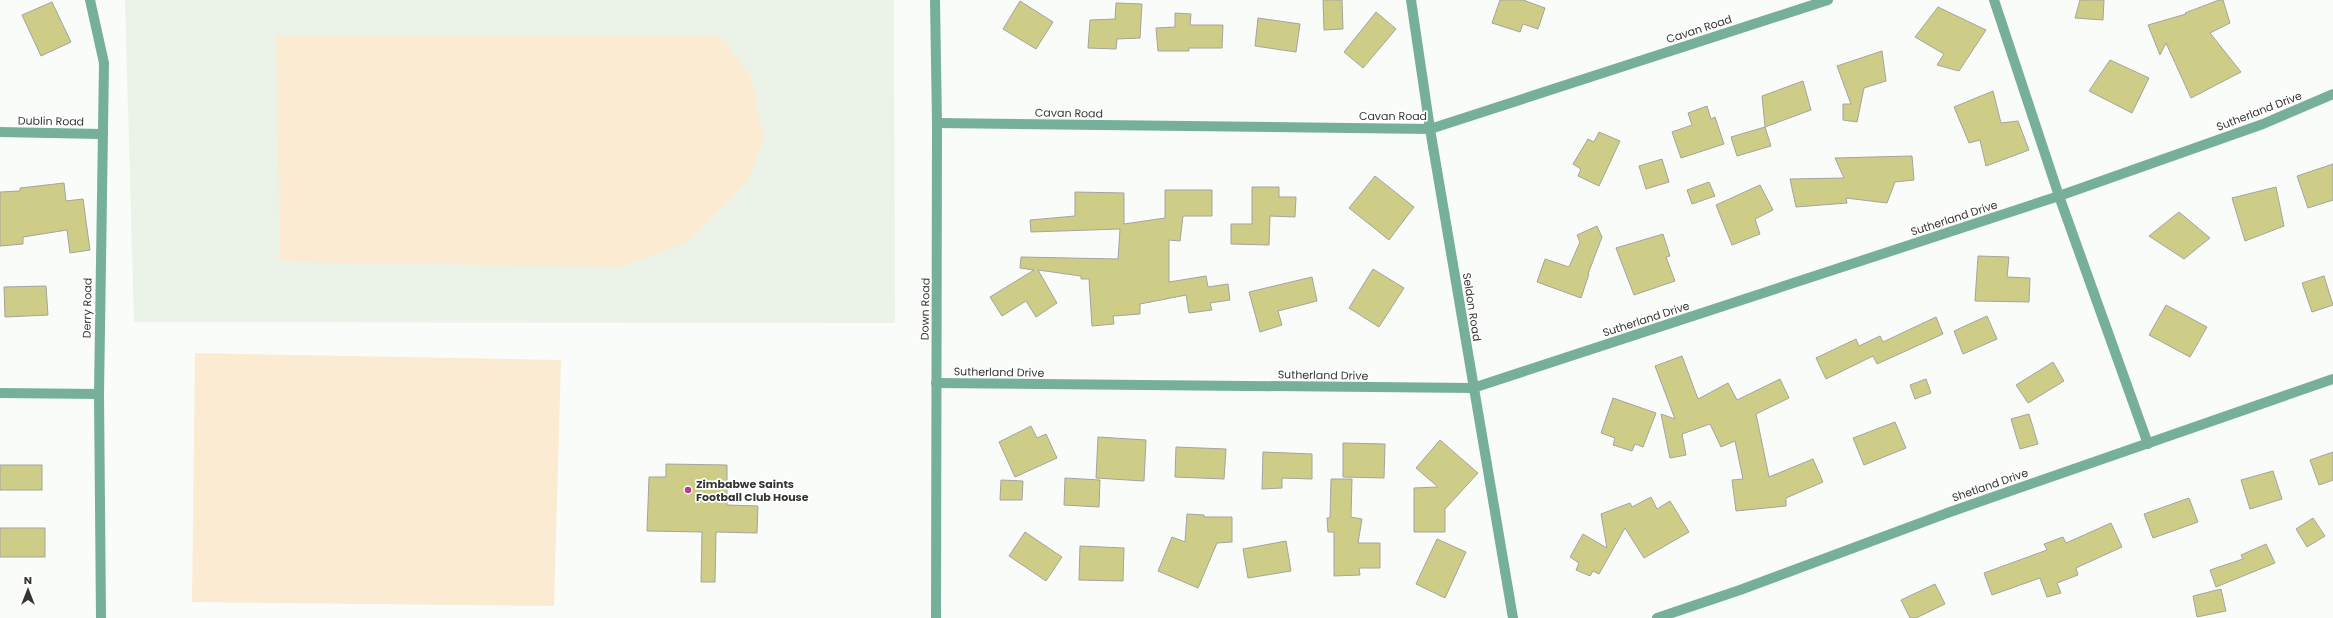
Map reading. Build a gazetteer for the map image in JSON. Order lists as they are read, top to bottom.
{
  "streets": {
    "street": [
      "Cavan Road",
      "Sutherland Drive",
      "Dublin Road",
      "Seldon Road",
      "Derry Road",
      "Down Road",
      "Shetland Drive"
    ]
  },
  "crossings": [
    ["Cavan Road", "Seldon Road"],
    ["Cavan Road", "Down Road"],
    ["Sutherland Drive", "Seldon Road"],
    ["Sutherland Drive", "Down Road"],
    ["Dublin Road", "Derry Road"]
  ],
  "places": ["Zimbabwe Saints Football Club House"],
  "north": "top"
}
